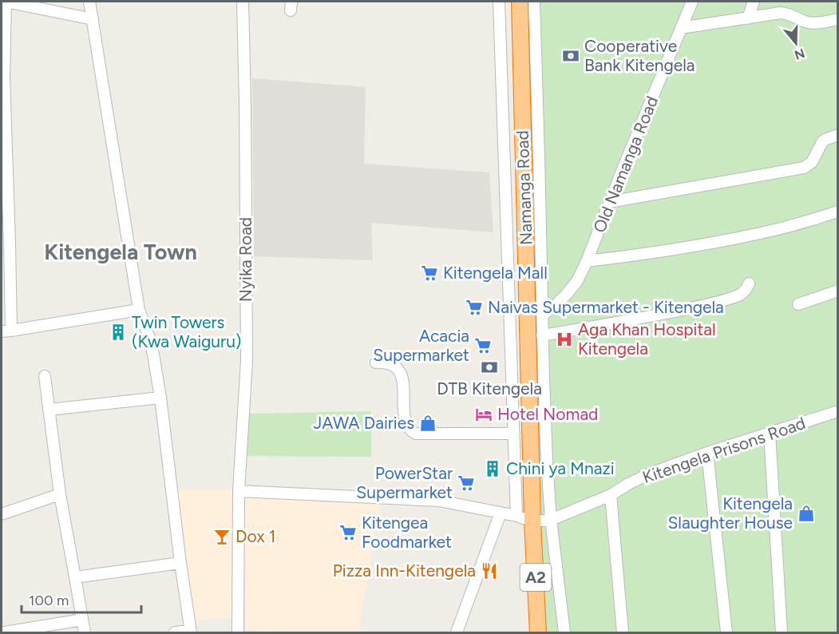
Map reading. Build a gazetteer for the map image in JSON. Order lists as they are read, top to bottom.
{
  "streets": {
    "highway": ["Namanga Road", "A2"],
    "street": ["Old Namanga Road", "Nyika Road", "Kitengela Prisons Road"]
  },
  "crossings": [
    ["Namanga Road", "Kitengela Prisons Road"]
  ],
  "districts": ["Kitengela Town"],
  "places": {
    "bank": ["Cooperative Bank Kitengela", "DTB Kitengela"],
    "supermarket": [
      "Kitengela Mall",
      "Naivas Supermarket - Kitengela",
      "Acacia Supermarket",
      "PowerStar Supermarket",
      "Kitengea Foodmarket"
    ],
    "building": ["Twin Towers (Kwa Waiguru)", "Chini ya Mnazi"],
    "hospital": ["Aga Khan Hospital Kitengela"],
    "hotel": ["Hotel Nomad"],
    "shop": ["JAWA Dairies", "Kitengela Slaughter House"],
    "bar": ["Dox 1"],
    "restaurant": ["Pizza Inn-Kitengela"]
  },
  "scale_bar": "100 m",
  "north": "bottom"
}
